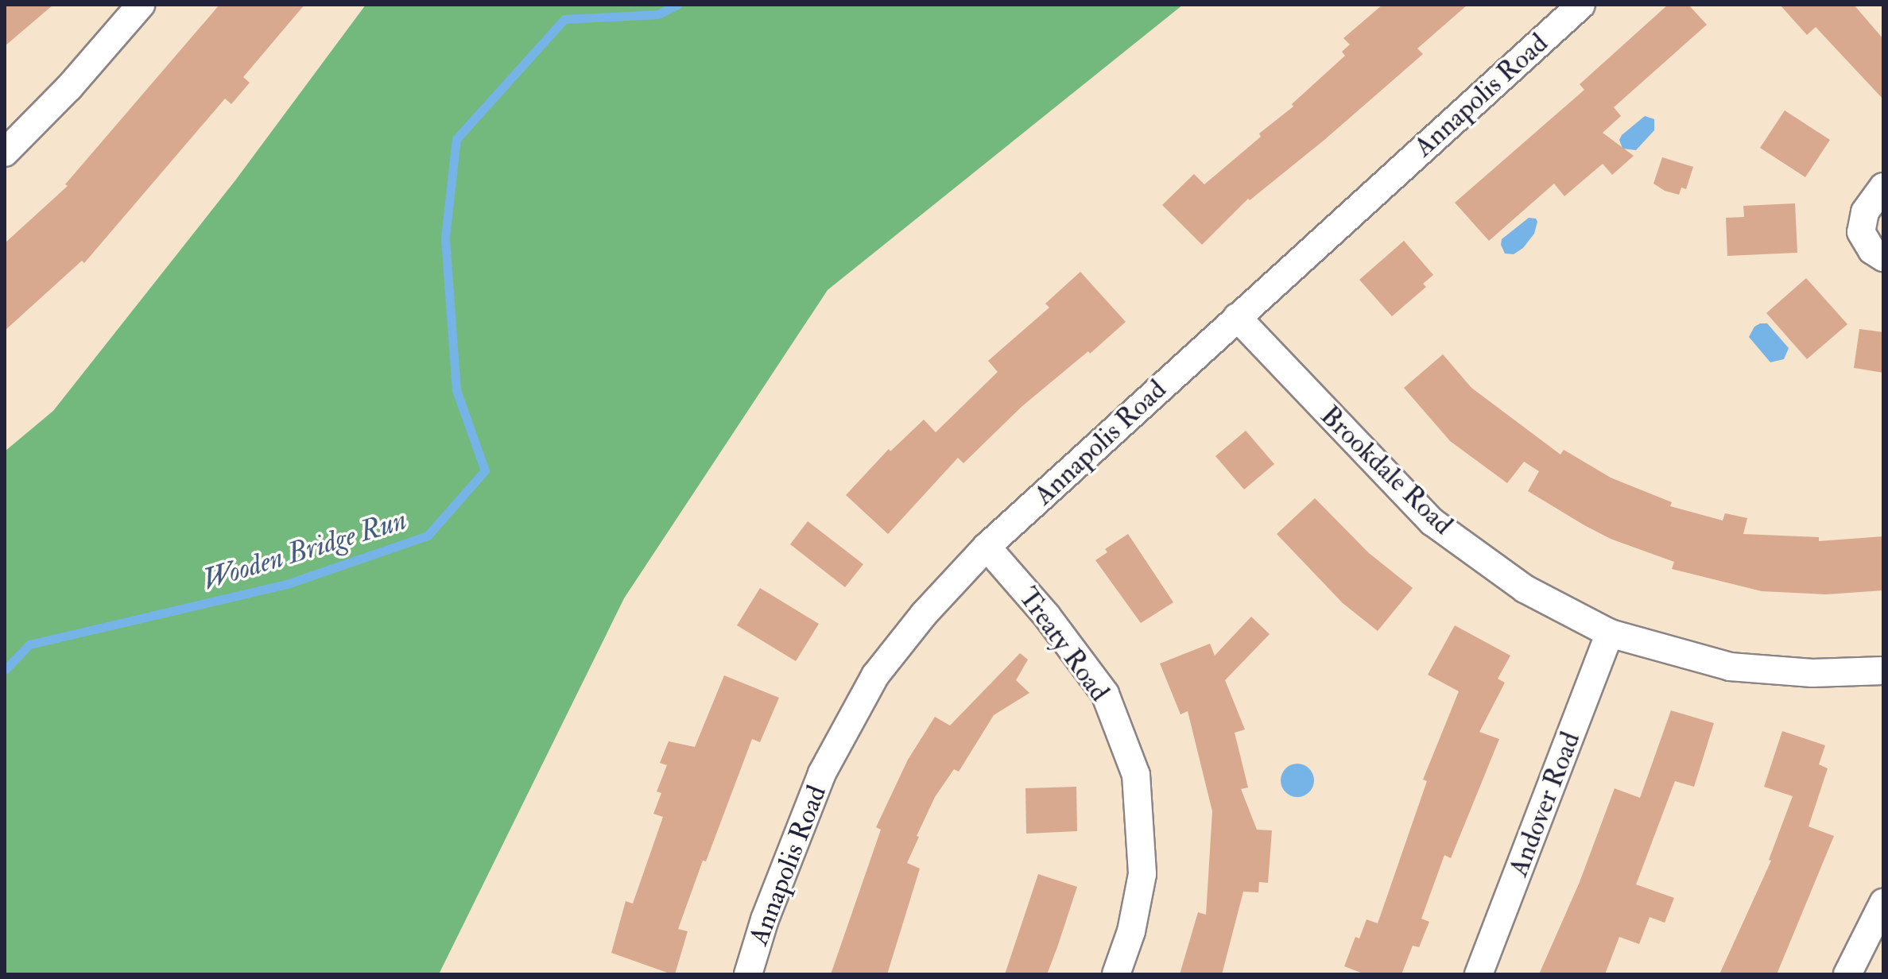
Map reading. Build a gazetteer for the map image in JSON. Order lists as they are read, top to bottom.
{
  "streets": {
    "street": [
      "Annapolis Road",
      "Brookdale Road",
      "Treaty Road",
      "Andover Road"
    ]
  },
  "crossings": [
    ["Annapolis Road", "Brookdale Road"],
    ["Annapolis Road", "Treaty Road"],
    ["Brookdale Road", "Andover Road"]
  ],
  "water": ["Wooden Bridge Run"]
}
